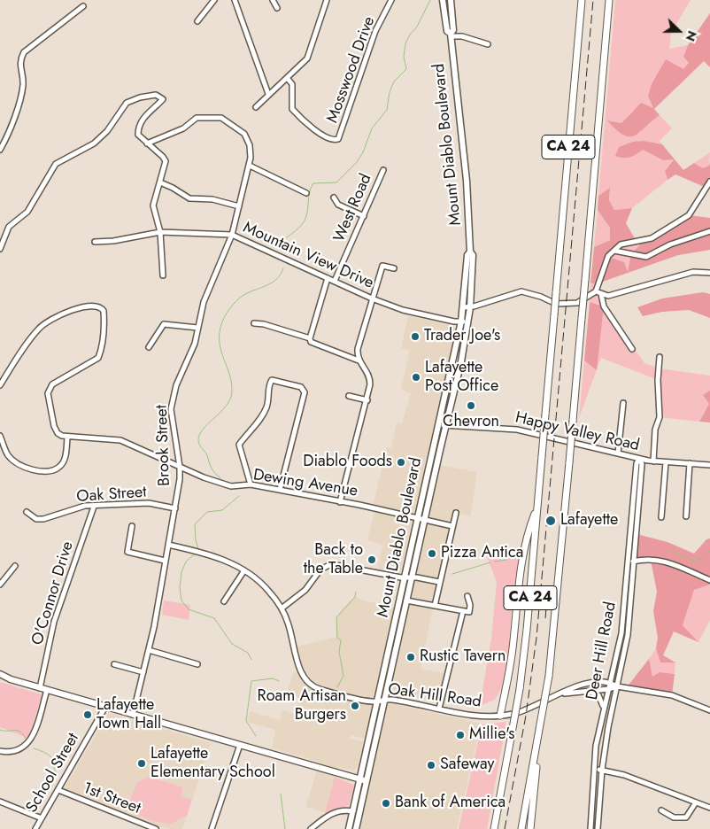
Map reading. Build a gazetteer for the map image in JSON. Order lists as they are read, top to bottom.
{
  "streets": {
    "highway": ["CA 24"],
    "main road": ["Mount Diablo Boulevard"],
    "street": [
      "Mosswood Drive",
      "West Road",
      "Mountain View Drive",
      "Happy Valley Road",
      "Brook Street",
      "Dewing Avenue",
      "Oak Street",
      "O'Connor Drive",
      "Deer Hill Road",
      "Oak Hill Road",
      "School Street",
      "1st Street"
    ]
  },
  "crossings": [
    ["Mount Diablo Boulevard", "Mountain View Drive"],
    ["Mount Diablo Boulevard", "Happy Valley Road"],
    ["Mount Diablo Boulevard", "Dewing Avenue"],
    ["Mount Diablo Boulevard", "Oak Hill Road"],
    ["West Road", "Mountain View Drive"],
    ["Mountain View Drive", "Brook Street"],
    ["Happy Valley Road", "Deer Hill Road"],
    ["Brook Street", "Dewing Avenue"],
    ["Brook Street", "Oak Street"],
    ["Brook Street", "Oak Hill Road"],
    ["Oak Street", "O'Connor Drive"],
    ["Deer Hill Road", "Oak Hill Road"],
    ["School Street", "1st Street"]
  ],
  "places": [
    "Trader Joe's",
    "Lafayette Post Office",
    "Chevron",
    "Diablo Foods",
    "Lafayette",
    "Pizza Antica",
    "Back to the Table",
    "Rustic Tavern",
    "Roam Artisan Burgers",
    "Lafayette Town Hall",
    "Millie's",
    "Lafayette Elementary School",
    "Safeway",
    "Bank of America"
  ],
  "north": "right"
}
